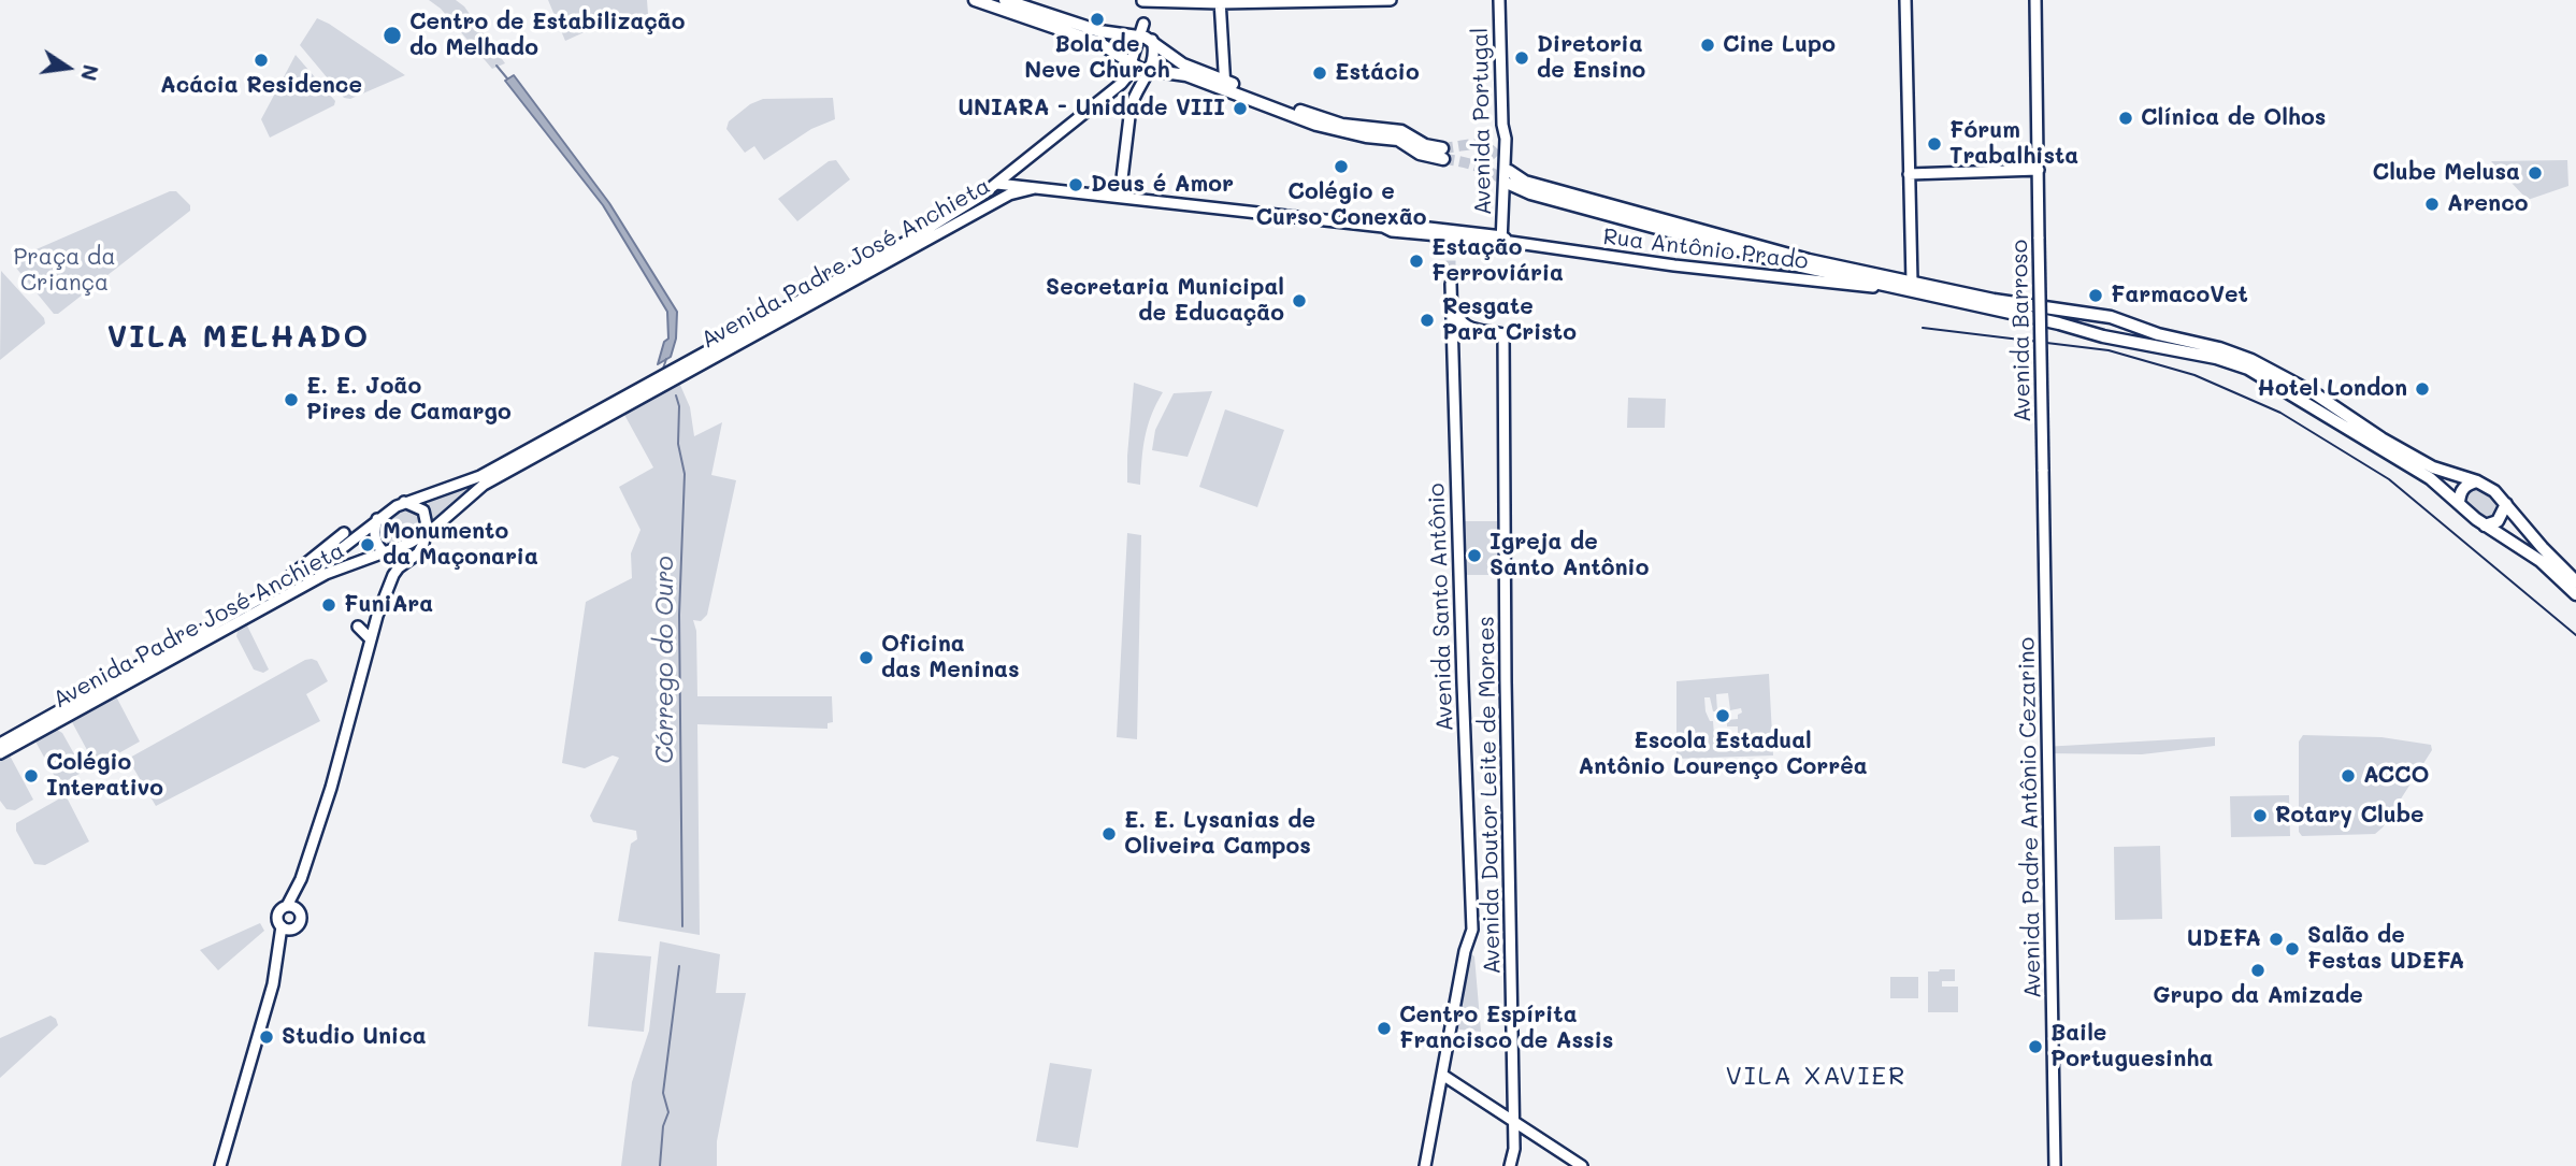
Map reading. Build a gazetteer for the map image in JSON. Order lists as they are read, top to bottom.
{
  "streets": {
    "street": [
      "Avenida Portugal",
      "Rua Antônio Prado",
      "Avenida Padre José Anchieta",
      "Avenida Barroso",
      "Avenida Santo Antônio",
      "Avenida Doutor Leite de Moraes",
      "Avenida Padre Antônio Cezarino"
    ]
  },
  "crossings": [
    ["Avenida Portugal", "Rua Antônio Prado"],
    ["Rua Antônio Prado", "Avenida Padre José Anchieta"],
    ["Avenida Barroso", "Avenida Padre Antônio Cezarino"]
  ],
  "districts": ["VILA MELHADO", "VILA XAVIER"],
  "water": ["Córrego do Ouro"],
  "parks": ["Praça da Criança"],
  "places": [
    "Bola de Neve Church",
    "Centro de Estabilização do Melhado",
    "Cine Lupo",
    "Diretoria de Ensino",
    "Acácia Residence",
    "Estácio",
    "UNIARA - Unidade VIII",
    "Clínica de Olhos",
    "Fórum Trabalhista",
    "Colégio e Curso Conexão",
    "Clube Melusa",
    "Deus é Amor",
    "Arenco",
    "Estação Ferroviária",
    "FarmacoVet",
    "Secretaria Municipal de Educação",
    "Resgate Para Cristo",
    "Hotel London",
    "E. E. João Pires de Camargo",
    "Monumento da Maçonaria",
    "Igreja de Santo Antônio",
    "FuniAra",
    "Oficina das Meninas",
    "Escola Estadual Antônio Lourenço Corrêa",
    "Colégio Interativo",
    "ACCO",
    "Rotary Clube",
    "E. E. Lysanias de Oliveira Campos",
    "UDEFA",
    "Salão de Festas UDEFA",
    "Grupo da Amizade",
    "Centro Espírita Francisco de Assis",
    "Studio Unica",
    "Baile Portuguesinha"
  ],
  "north": "right"
}
